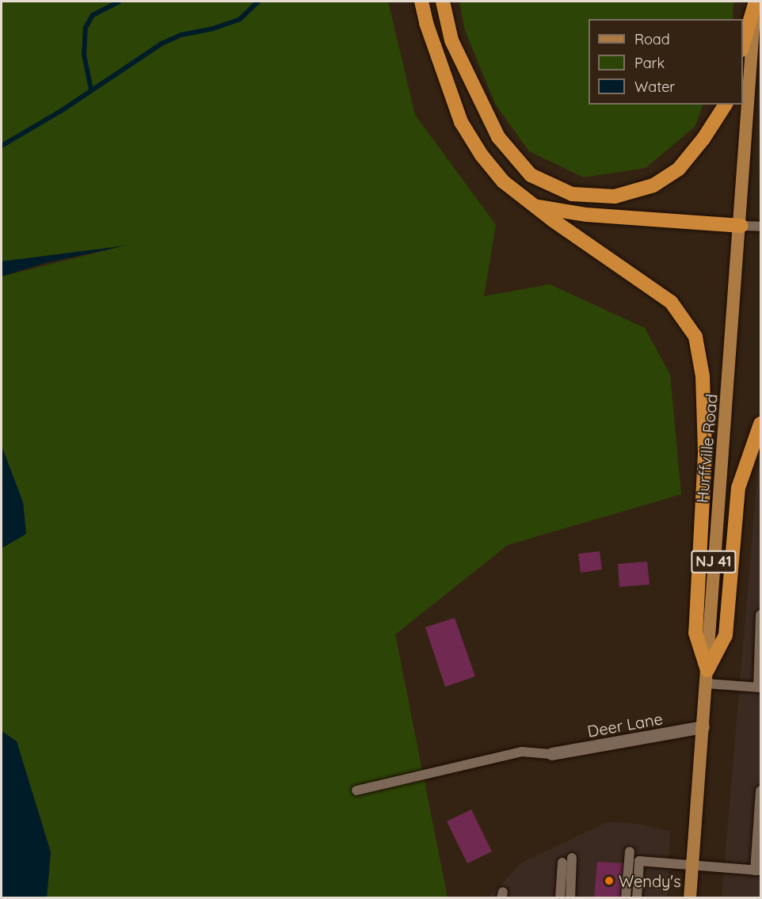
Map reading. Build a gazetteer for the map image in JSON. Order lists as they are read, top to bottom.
{
  "streets": {
    "main road": ["Hurffville Road", "NJ 41"],
    "street": ["Deer Lane"]
  },
  "crossings": [
    ["Hurffville Road", "Deer Lane"]
  ],
  "places": ["Wendy's"],
  "legend": ["Road", "Park", "Water"]
}
